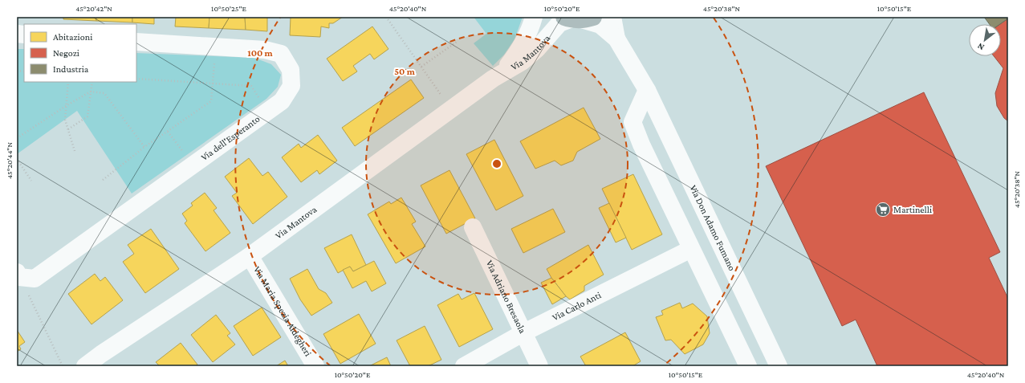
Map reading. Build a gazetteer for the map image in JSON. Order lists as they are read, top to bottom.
{
  "streets": {
    "street": [
      "Via Mantova",
      "Via dell'Esperanto",
      "Via Don Adamo Fumano",
      "Via Adriano Bresaola",
      "Via Carlo Anti",
      "Via Maria Spezia Aldegheri"
    ]
  },
  "crossings": [
    ["Via Mantova", "Via Don Adamo Fumano"],
    ["Via Mantova", "Via Maria Spezia Aldegheri"],
    ["Via Adriano Bresaola", "Via Carlo Anti"]
  ],
  "places": {
    "supermarket": ["Martinelli"]
  },
  "legend": ["Abitazioni", "Negozi", "Industria"],
  "north": "bottom left",
  "coordinates": [
    "45°20'42\"N",
    "10°50'25\"E",
    "45°20'40\"N",
    "10°50'20\"E",
    "45°20'38\"N",
    "10°50'15\"E",
    "45°20'44\"N"
  ],
  "rings": ["100 m", "50 m"]
}
